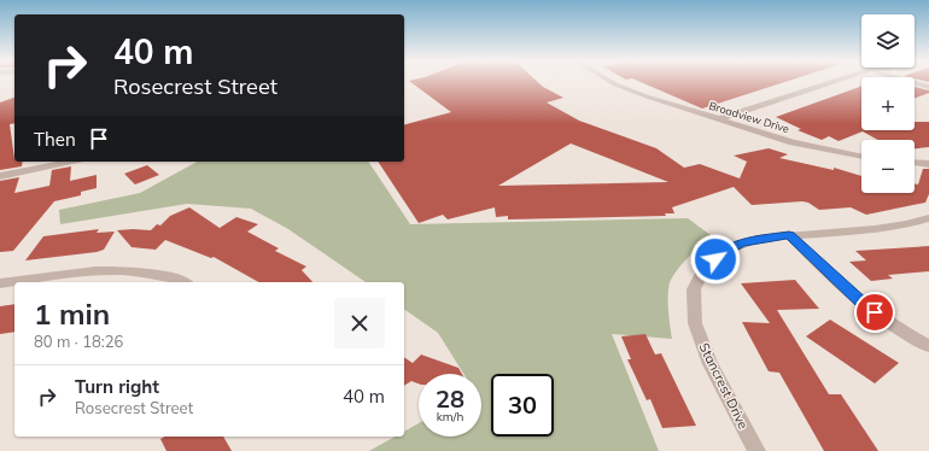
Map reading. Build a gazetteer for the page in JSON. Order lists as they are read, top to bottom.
{
  "streets": {
    "street": ["Broadview Drive", "Stancrest Drive"]
  },
  "page": {
    "map_buttons": ["+", "−"],
    "turn": ["40 m", "Rosecrest Street"],
    "then": "Then",
    "heading": ["1 min", "80 m · 18:26"],
    "list": [
      {
        "name": "Turn right",
        "note": "Rosecrest Street",
        "value": "40 m"
      }
    ],
    "speed": "28 km/h",
    "limit": "30"
  }
}
